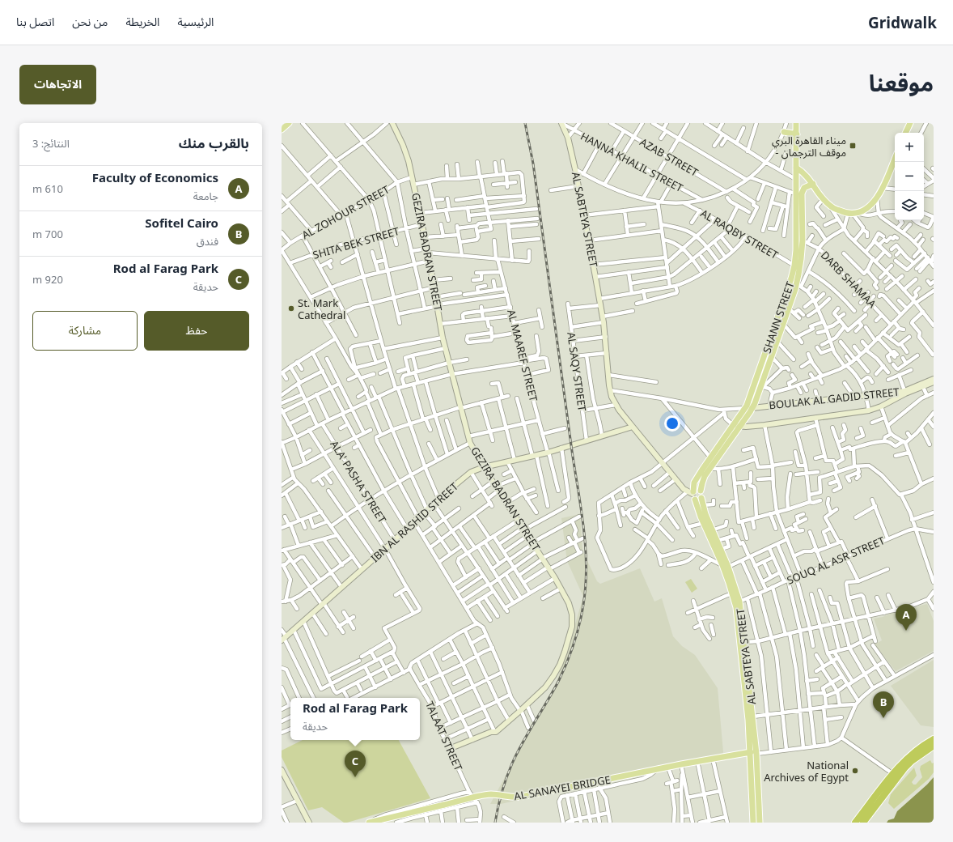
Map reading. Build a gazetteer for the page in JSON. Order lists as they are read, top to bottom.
{
  "streets": {
    "main road": ["AL SABTEYA STREET", "SHANN STREET", "AL SANAYEI BRIDGE"],
    "street": [
      "AZAB STREET",
      "HANNA KHALIL STREET",
      "AL ZOHOUR STREET",
      "AL RAQBY STREET",
      "SHITA BEK STREET",
      "GEZIRA BADRAN STREET",
      "DARB SHAMAA",
      "AL MAAREF STREET",
      "AL SAQY STREET",
      "BOULAK AL GADID STREET",
      "ALA' PASHA STREET",
      "IBN AL RASHID STREET",
      "SOUQ AL ASR STREET",
      "TALAAT STREET"
    ]
  },
  "crossings": [
    ["HANNA KHALIL STREET", "AL SABTEYA STREET"],
    ["AL ZOHOUR STREET", "GEZIRA BADRAN STREET"],
    ["AL SABTEYA STREET", "SHANN STREET"],
    ["AL SABTEYA STREET", "IBN AL RASHID STREET"],
    ["AL SABTEYA STREET", "SOUQ AL ASR STREET"],
    ["AL SABTEYA STREET", "AL SANAYEI BRIDGE"],
    ["AL RAQBY STREET", "SHANN STREET"],
    ["SHITA BEK STREET", "GEZIRA BADRAN STREET"],
    ["GEZIRA BADRAN STREET", "IBN AL RASHID STREET"],
    ["DARB SHAMAA", "SHANN STREET"],
    ["SHANN STREET", "BOULAK AL GADID STREET"],
    ["AL MAAREF STREET", "IBN AL RASHID STREET"],
    ["AL SAQY STREET", "IBN AL RASHID STREET"],
    ["ALA' PASHA STREET", "IBN AL RASHID STREET"]
  ],
  "places": {
    "transit": ["ميناء القاهرة البري - موقف الترجمان"],
    "other": ["St. Mark Cathedral", "National Archives of Egypt"]
  },
  "page": {
    "header": "Gridwalk",
    "nav": [
      "الرئيسية",
      "الخريطة",
      "من نحن",
      "اتصل بنا"
    ],
    "title": "موقعنا",
    "buttons": [
      "الاتجاهات",
      ["حفظ", "مشاركة"]
    ],
    "heading": ["بالقرب منك", "النتائج: 3"],
    "map_buttons": ["+", "−"],
    "list": [
      {
        "mark": "A",
        "name": "Faculty of Economics",
        "note": "جامعة",
        "value": "610 m"
      },
      {
        "mark": "B",
        "name": "Sofitel Cairo",
        "note": "فندق",
        "value": "700 m"
      },
      {
        "mark": "C",
        "name": "Rod al Farag Park",
        "note": "حديقة",
        "value": "920 m"
      }
    ],
    "pins": ["A", "B", "C"],
    "popup": ["Rod al Farag Park", "حديقة"]
  }
}
